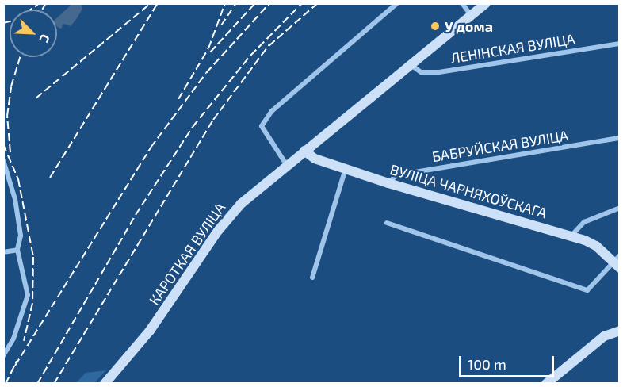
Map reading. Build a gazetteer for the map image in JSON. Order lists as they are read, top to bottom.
{
  "streets": {
    "street": [
      "ЛЕНІНСКАЯ ВУЛІЦА",
      "БАБРУЙСКАЯ ВУЛІЦА",
      "ВУЛІЦА ЧАРНЯХОЎСКАГА",
      "КАРОТКАЯ ВУЛІЦА"
    ]
  },
  "crossings": [
    ["ЛЕНІНСКАЯ ВУЛІЦА", "КАРОТКАЯ ВУЛІЦА"],
    ["БАБРУЙСКАЯ ВУЛІЦА", "ВУЛІЦА ЧАРНЯХОЎСКАГА"],
    ["ВУЛІЦА ЧАРНЯХОЎСКАГА", "КАРОТКАЯ ВУЛІЦА"]
  ],
  "places": ["У дома"],
  "scale_bar": "100 m",
  "north": "bottom right"
}
